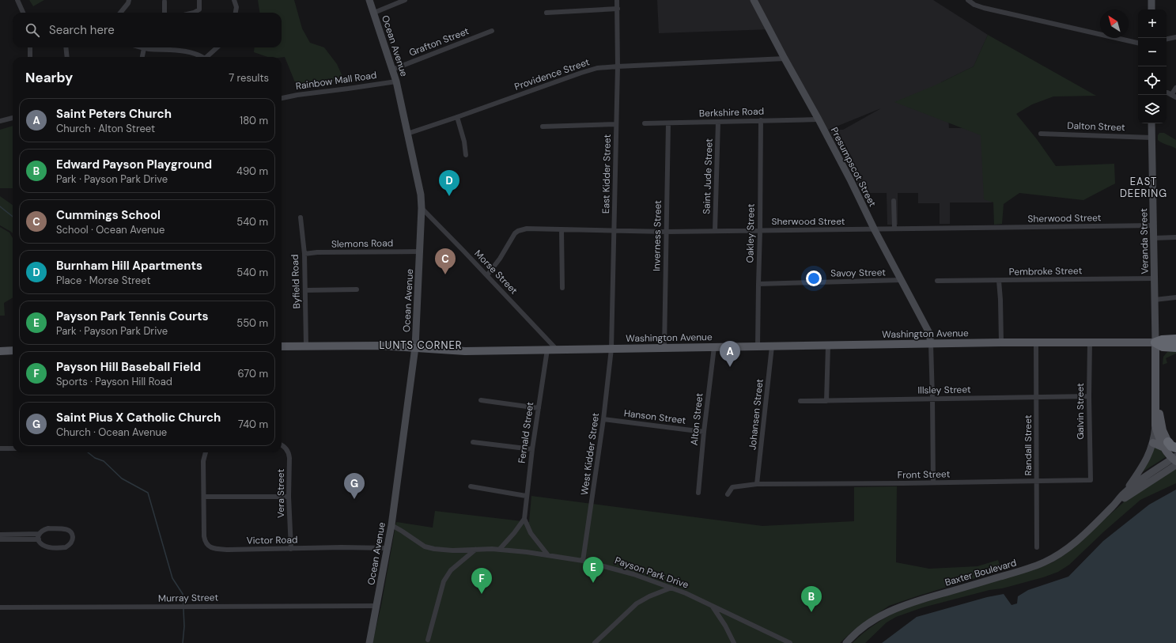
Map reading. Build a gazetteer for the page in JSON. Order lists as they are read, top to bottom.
{
  "streets": {
    "main road": ["Washington Avenue"],
    "street": [
      "Grafton Street",
      "Ocean Avenue",
      "Providence Street",
      "Rainbow Mall Road",
      "Berkshire Road",
      "Dalton Street",
      "Presumpscot Street",
      "East Kidder Street",
      "Saint Jude Street",
      "Sherwood Street",
      "Oakley Street",
      "Inverness Street",
      "Veranda Street",
      "Slemons Road",
      "Pembroke Street",
      "Morse Street",
      "Savoy Street",
      "Byfield Road",
      "Illsley Street",
      "Galvin Street",
      "Johansen Street",
      "Hanson Street",
      "Alton Street",
      "Fernald Street",
      "Randall Street",
      "West Kidder Street",
      "Front Street",
      "Vera Street",
      "Victor Road",
      "Payson Park Drive",
      "Baxter Boulevard",
      "Murray Street"
    ]
  },
  "crossings": [
    ["Grafton Street", "Ocean Avenue"],
    ["Ocean Avenue", "Providence Street"],
    ["Ocean Avenue", "Rainbow Mall Road"],
    ["Ocean Avenue", "Slemons Road"],
    ["Ocean Avenue", "Morse Street"],
    ["Ocean Avenue", "Washington Avenue"],
    ["Ocean Avenue", "Victor Road"],
    ["Ocean Avenue", "Payson Park Drive"],
    ["Ocean Avenue", "Murray Street"],
    ["Providence Street", "Presumpscot Street"],
    ["Providence Street", "East Kidder Street"],
    ["Berkshire Road", "Presumpscot Street"],
    ["Berkshire Road", "Saint Jude Street"],
    ["Berkshire Road", "Oakley Street"],
    ["Berkshire Road", "Inverness Street"],
    ["Dalton Street", "Veranda Street"],
    ["Presumpscot Street", "Sherwood Street"],
    ["Presumpscot Street", "Savoy Street"],
    ["Presumpscot Street", "Washington Avenue"],
    ["East Kidder Street", "Sherwood Street"],
    ["East Kidder Street", "Washington Avenue"],
    ["East Kidder Street", "West Kidder Street"],
    ["Saint Jude Street", "Sherwood Street"],
    ["Sherwood Street", "Oakley Street"],
    ["Sherwood Street", "Inverness Street"],
    ["Sherwood Street", "Veranda Street"],
    ["Sherwood Street", "Morse Street"],
    ["Oakley Street", "Savoy Street"],
    ["Oakley Street", "Washington Avenue"],
    ["Inverness Street", "Washington Avenue"],
    ["Veranda Street", "Pembroke Street"],
    ["Veranda Street", "Washington Avenue"],
    ["Slemons Road", "Byfield Road"],
    ["Morse Street", "Washington Avenue"],
    ["Byfield Road", "Washington Avenue"],
    ["Washington Avenue", "Galvin Street"],
    ["Washington Avenue", "Johansen Street"],
    ["Washington Avenue", "Alton Street"],
    ["Washington Avenue", "Fernald Street"],
    ["Washington Avenue", "Randall Street"],
    ["Washington Avenue", "West Kidder Street"],
    ["Illsley Street", "Galvin Street"],
    ["Illsley Street", "Randall Street"],
    ["Galvin Street", "Front Street"],
    ["Johansen Street", "Front Street"],
    ["Hanson Street", "Alton Street"],
    ["Hanson Street", "West Kidder Street"],
    ["Fernald Street", "Payson Park Drive"],
    ["Randall Street", "Front Street"],
    ["West Kidder Street", "Payson Park Drive"],
    ["Vera Street", "Victor Road"]
  ],
  "districts": ["EAST DEERING", "LUNTS CORNER"],
  "north": "top left",
  "page": {
    "map_buttons": ["+", "−"],
    "search": "Search here",
    "heading": ["Nearby", "7 results"],
    "list": [
      {
        "mark": "A",
        "name": "Saint Peters Church",
        "note": "Church · Alton Street",
        "value": "180 m"
      },
      {
        "mark": "B",
        "name": "Edward Payson Playground",
        "note": "Park · Payson Park Drive",
        "value": "490 m"
      },
      {
        "mark": "C",
        "name": "Cummings School",
        "note": "School · Ocean Avenue",
        "value": "540 m"
      },
      {
        "mark": "D",
        "name": "Burnham Hill Apartments",
        "note": "Place · Morse Street",
        "value": "540 m"
      },
      {
        "mark": "E",
        "name": "Payson Park Tennis Courts",
        "note": "Park · Payson Park Drive",
        "value": "550 m"
      },
      {
        "mark": "F",
        "name": "Payson Hill Baseball Field",
        "note": "Sports · Payson Hill Road",
        "value": "670 m"
      },
      {
        "mark": "G",
        "name": "Saint Pius X Catholic Church",
        "note": "Church · Ocean Avenue",
        "value": "740 m"
      }
    ],
    "pins": [
      "D",
      "C",
      "A",
      "G",
      "E",
      "F",
      "B"
    ]
  }
}
